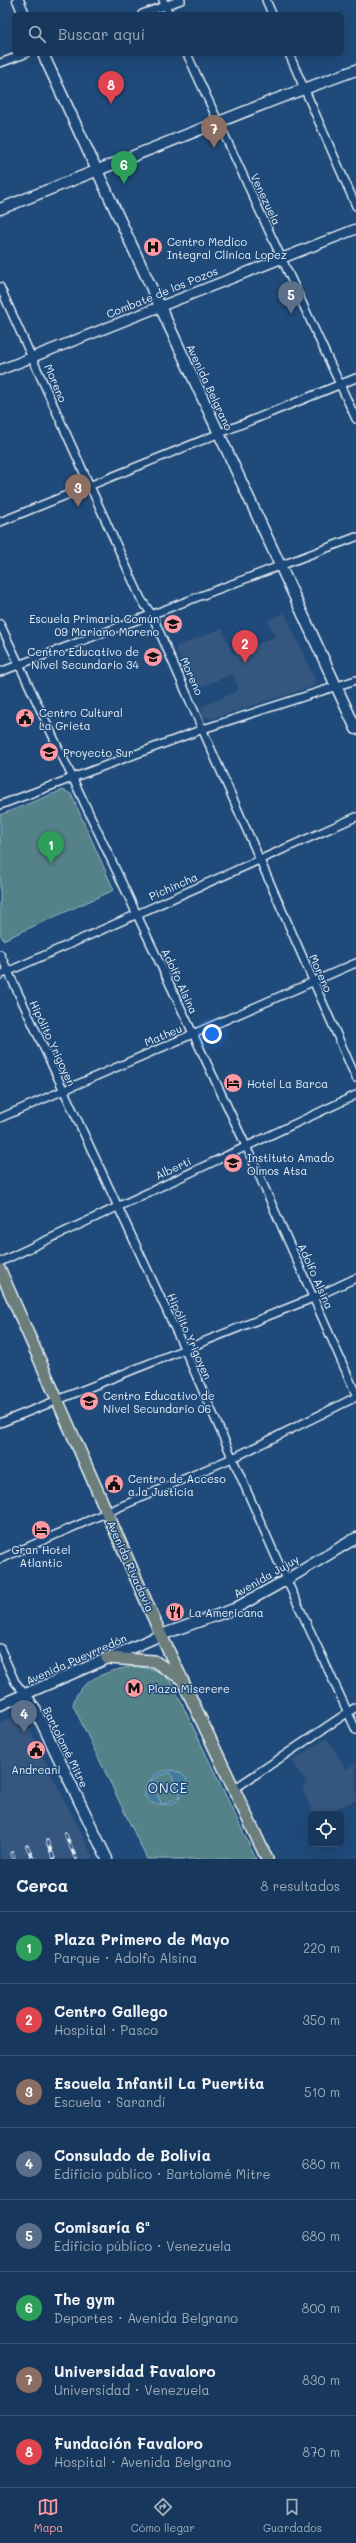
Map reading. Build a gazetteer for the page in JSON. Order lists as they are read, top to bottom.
{
  "streets": {
    "main road": [
      "Avenida Belgrano",
      "Avenida Rivadavia",
      "Avenida Jujuy",
      "Avenida Pueyrredón",
      "Bartolomé Mitre"
    ],
    "street": [
      "Venezuela",
      "Combate de los Pozos",
      "Moreno",
      "Pichincha",
      "Adolfo Alsina",
      "Matheu",
      "Hipólito Yrigoyen",
      "Alberti"
    ]
  },
  "crossings": [
    ["Venezuela", "Combate de los Pozos"],
    ["Combate de los Pozos", "Moreno"],
    ["Combate de los Pozos", "Avenida Belgrano"],
    ["Moreno", "Pichincha"],
    ["Moreno", "Matheu"],
    ["Pichincha", "Adolfo Alsina"],
    ["Pichincha", "Hipólito Yrigoyen"],
    ["Adolfo Alsina", "Matheu"],
    ["Adolfo Alsina", "Alberti"],
    ["Matheu", "Hipólito Yrigoyen"],
    ["Hipólito Yrigoyen", "Alberti"],
    ["Hipólito Yrigoyen", "Avenida Jujuy"],
    ["Avenida Rivadavia", "Avenida Jujuy"],
    ["Avenida Rivadavia", "Avenida Pueyrredón"],
    ["Avenida Jujuy", "Avenida Pueyrredón"],
    ["Avenida Pueyrredón", "Bartolomé Mitre"]
  ],
  "districts": ["ONCE"],
  "places": {
    "hospital": ["Centro Medico Integral Clinica Lopez"],
    "school or university": [
      "Escuela Primaria Común 09 Mariano Moreno",
      "Centro Educativo de Nivel Secundario 34",
      "Proyecto Sur",
      "Instituto Amado Olmos Atsa",
      "Centro Educativo de Nivel Secundario 06"
    ],
    "public building": ["Centro Cultural La Grieta", "Centro de Acceso a la Justicia", "Andreani"],
    "hotel": ["Hotel La Barca", "Gran Hotel Atlantic"],
    "restaurant": ["La Americana"],
    "metro station": ["Plaza Miserere"]
  },
  "page": {
    "search": "Buscar aquí",
    "pins": [
      "8",
      "7",
      "6",
      "5",
      "3",
      "2",
      "1",
      "4"
    ],
    "heading": ["Cerca", "8 resultados"],
    "list": [
      {
        "mark": "1",
        "name": "Plaza Primero de Mayo",
        "note": "Parque · Adolfo Alsina",
        "value": "220 m"
      },
      {
        "mark": "2",
        "name": "Centro Gallego",
        "note": "Hospital · Pasco",
        "value": "350 m"
      },
      {
        "mark": "3",
        "name": "Escuela Infantil La Puertita",
        "note": "Escuela · Sarandí",
        "value": "510 m"
      },
      {
        "mark": "4",
        "name": "Consulado de Bolivia",
        "note": "Edificio público · Bartolomé Mitre",
        "value": "680 m"
      },
      {
        "mark": "5",
        "name": "Comisaría 6ª",
        "note": "Edificio público · Venezuela",
        "value": "680 m"
      },
      {
        "mark": "6",
        "name": "The gym",
        "note": "Deportes · Avenida Belgrano",
        "value": "800 m"
      },
      {
        "mark": "7",
        "name": "Universidad Favaloro",
        "note": "Universidad · Venezuela",
        "value": "830 m"
      },
      {
        "mark": "8",
        "name": "Fundación Favaloro",
        "note": "Hospital · Avenida Belgrano",
        "value": "870 m"
      }
    ],
    "nav": ["Mapa", "Cómo llegar", "Guardados"]
  }
}
